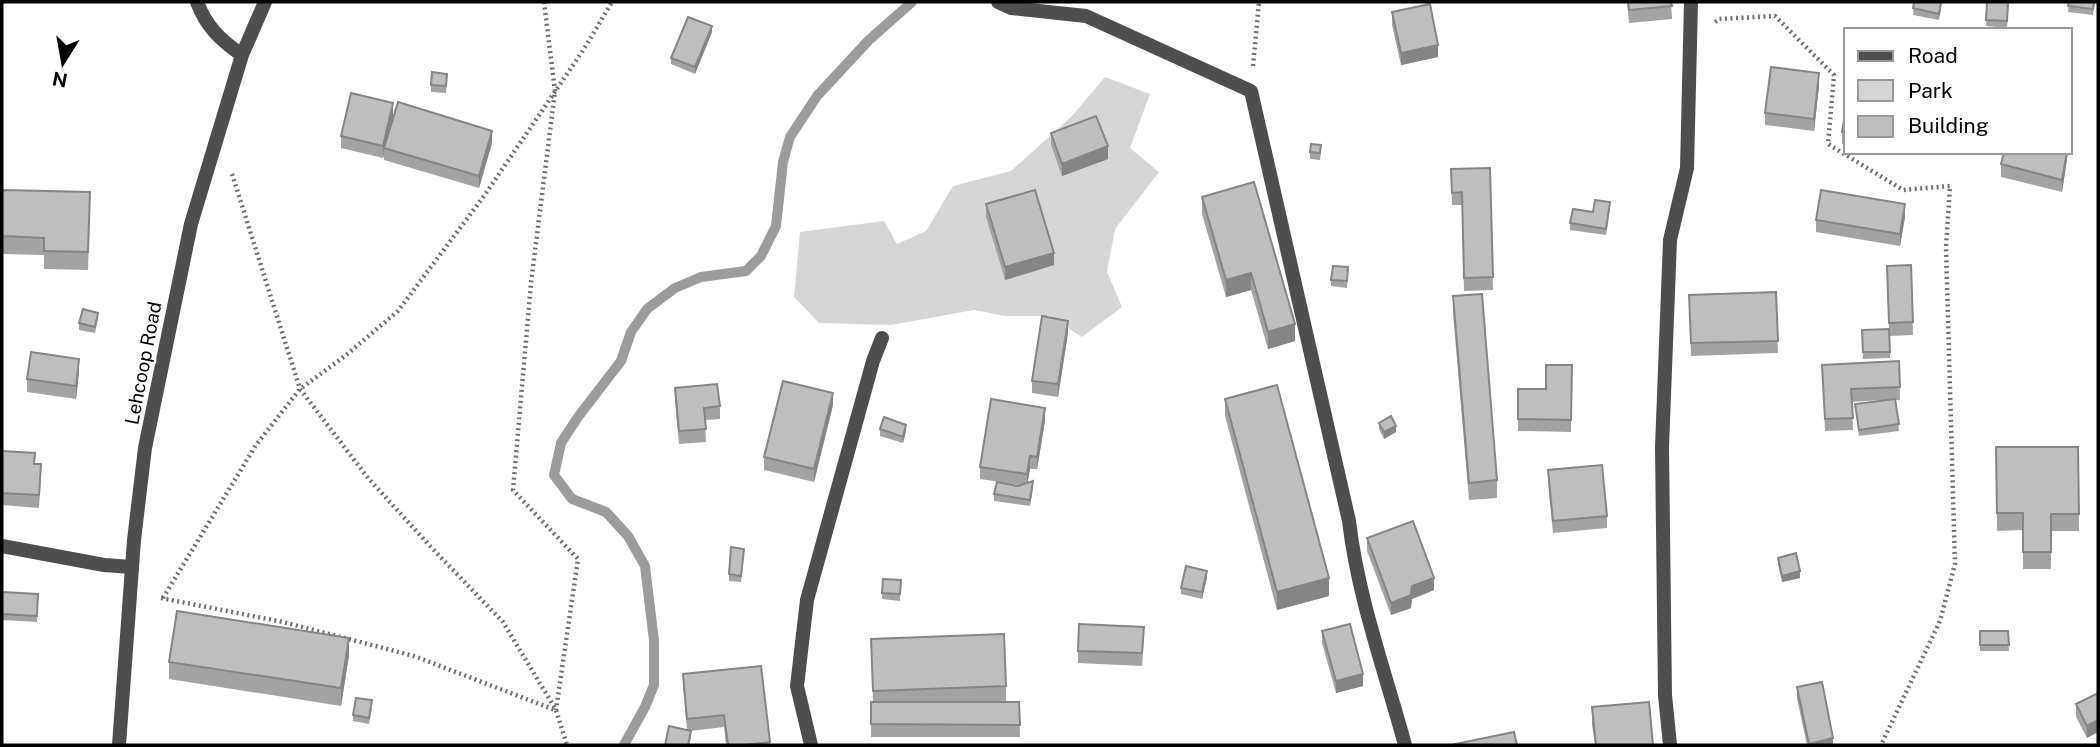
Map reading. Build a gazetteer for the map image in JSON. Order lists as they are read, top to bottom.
{
  "streets": {
    "street": ["Lehcoop Road"]
  },
  "legend": ["Road", "Park", "Building"],
  "north": "bottom"
}
